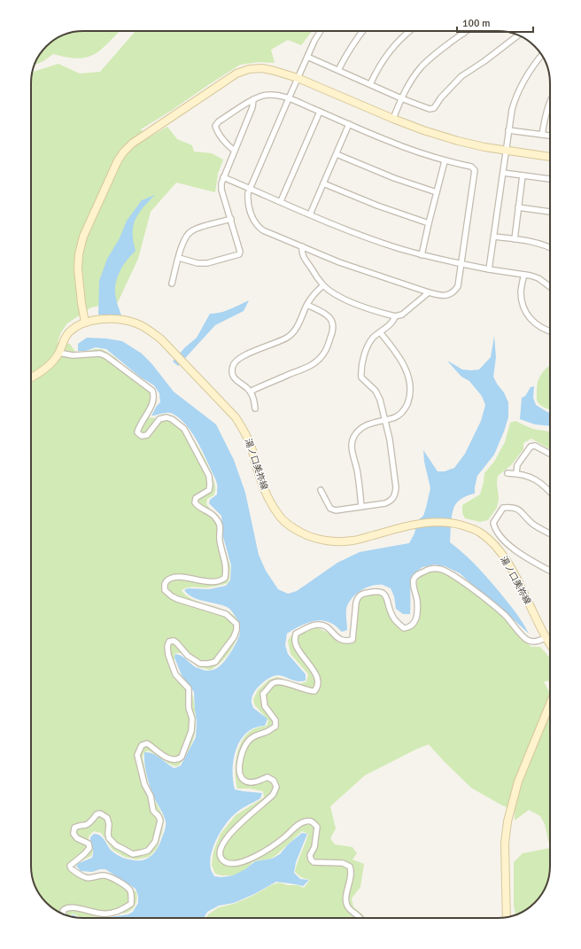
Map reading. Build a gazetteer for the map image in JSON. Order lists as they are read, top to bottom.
{
  "streets": {
    "street": ["湯ノ口美祢線"]
  },
  "scale_bar": "100 m"
}
